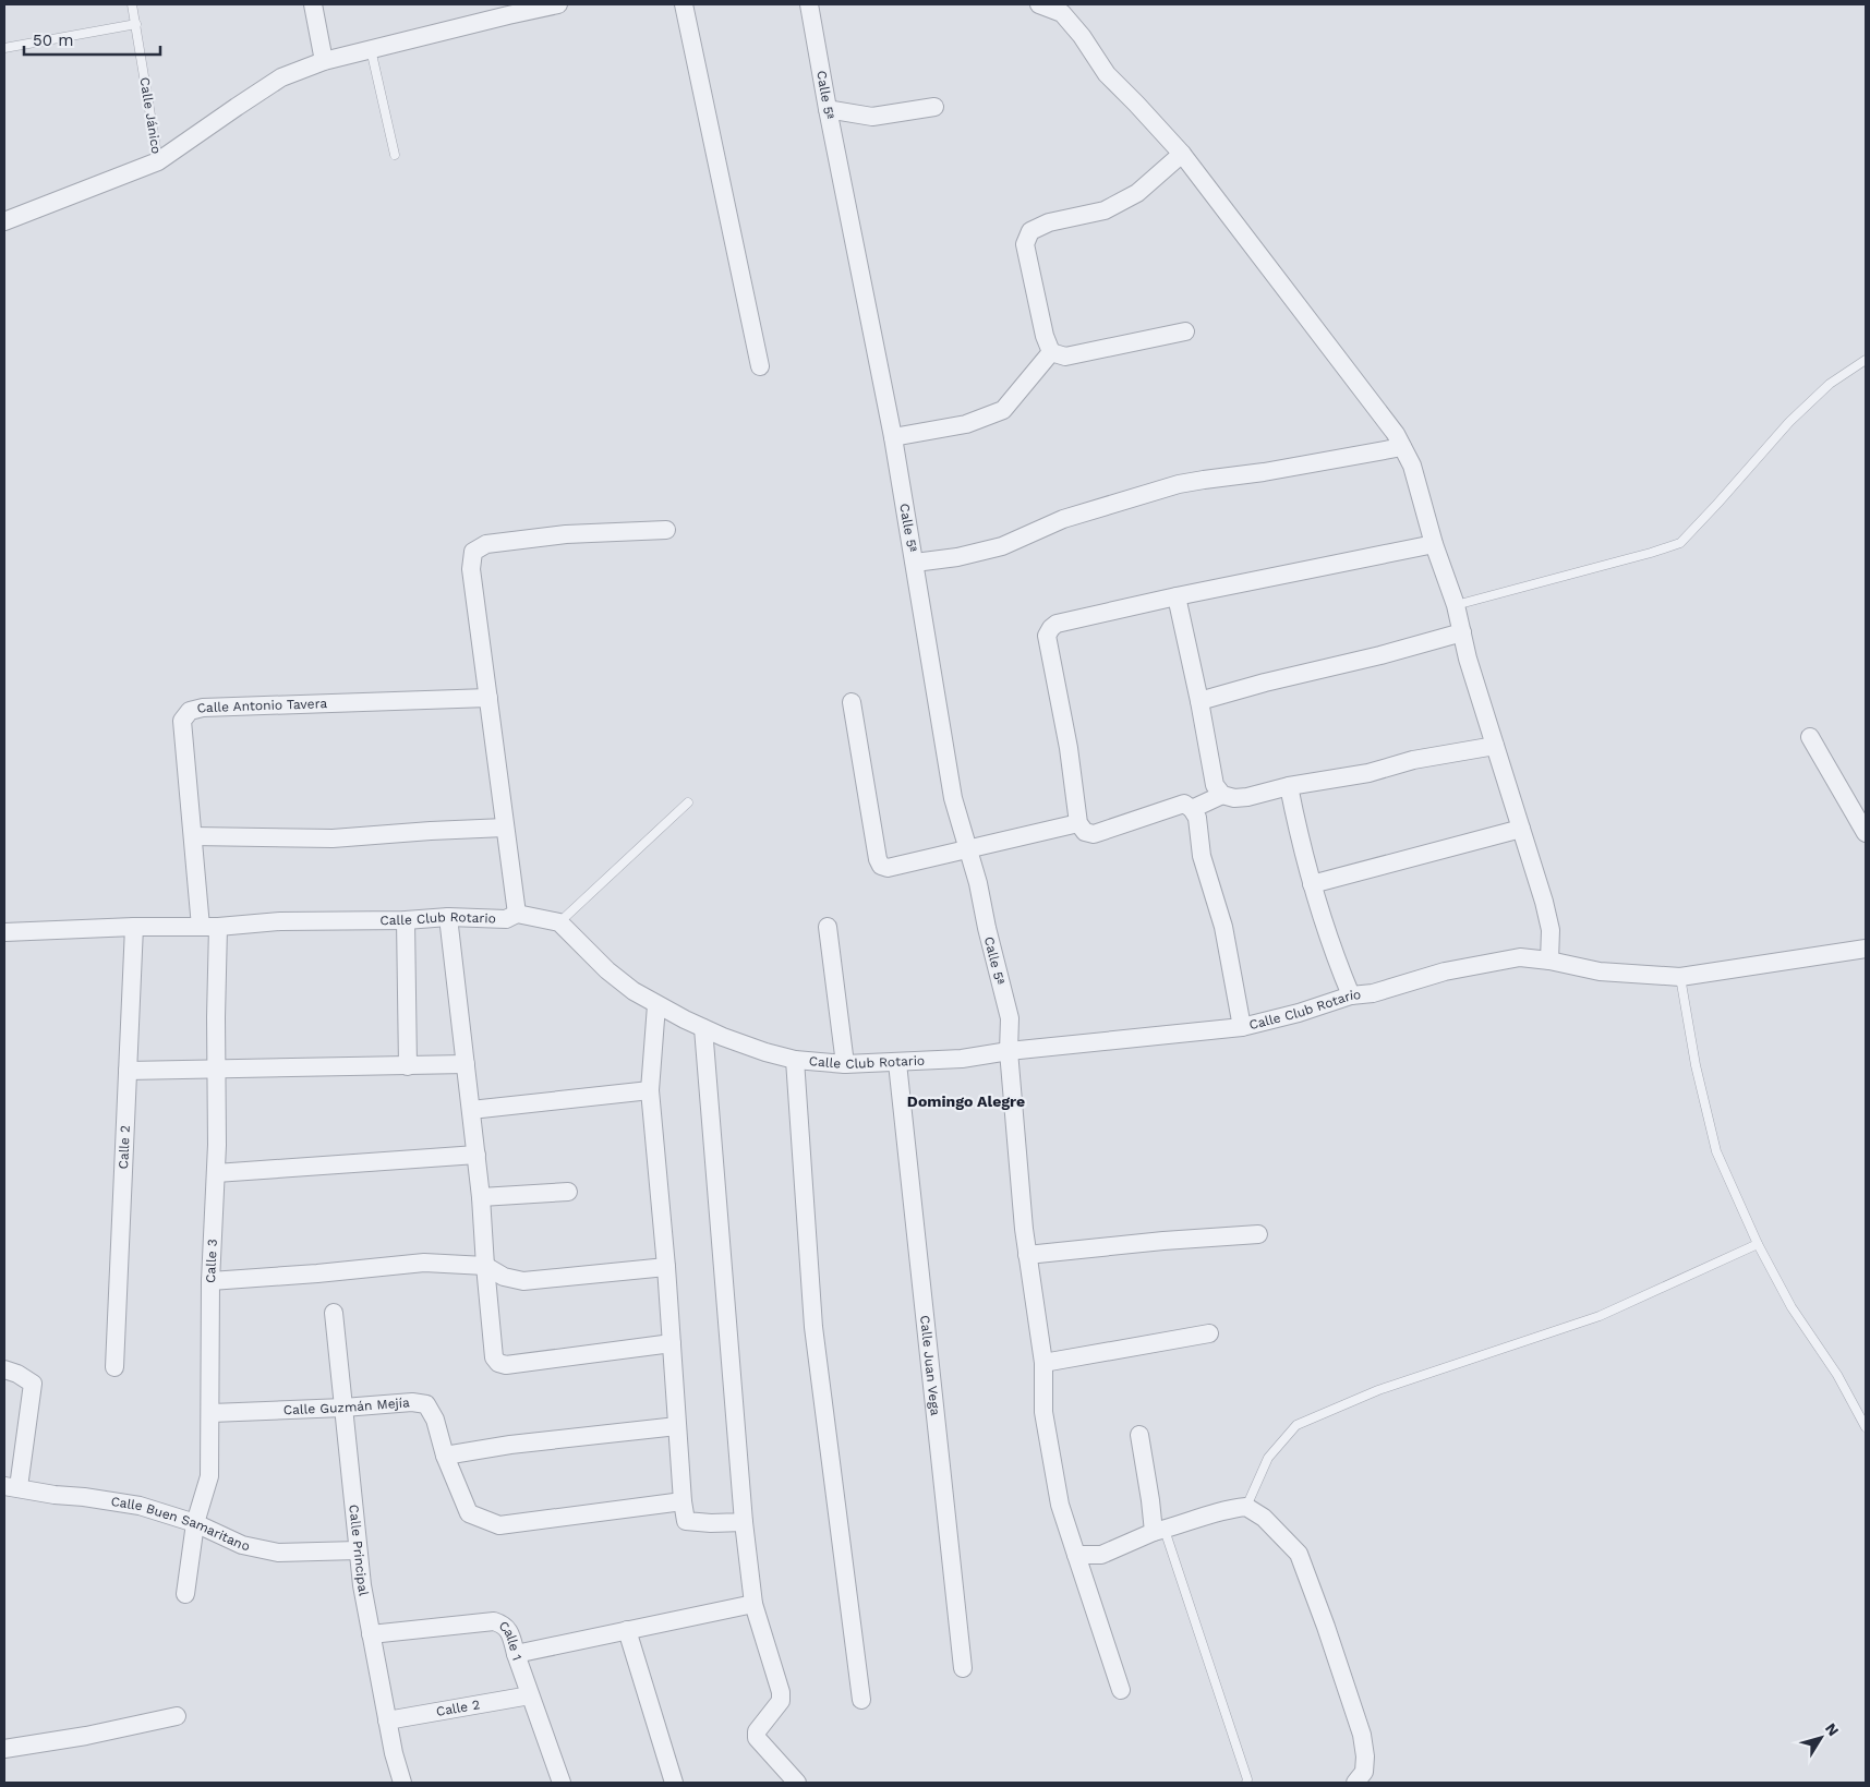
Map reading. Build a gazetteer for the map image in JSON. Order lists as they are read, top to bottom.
{
  "streets": {
    "street": [
      "Calle 5ª",
      "Calle Antonio Tavera",
      "Calle Club Rotario",
      "Calle 2",
      "Calle 3",
      "Calle Juan Vega",
      "Calle Guzmán Mejía",
      "Calle Buen Samaritano",
      "Calle Principal",
      "Calle 1"
    ],
    "lane": ["Calle Jánico"]
  },
  "crossings": [
    ["Calle 5ª", "Calle Club Rotario"],
    ["Calle Antonio Tavera", "Calle Club Rotario"],
    ["Calle Antonio Tavera", "Calle 3"],
    ["Calle Club Rotario", "Calle 2"],
    ["Calle Club Rotario", "Calle 3"],
    ["Calle Club Rotario", "Calle Juan Vega"],
    ["Calle 2", "Calle Principal"],
    ["Calle 2", "Calle 1"],
    ["Calle 3", "Calle Guzmán Mejía"],
    ["Calle 3", "Calle Buen Samaritano"],
    ["Calle Guzmán Mejía", "Calle Principal"],
    ["Calle Buen Samaritano", "Calle Principal"],
    ["Calle Principal", "Calle 1"]
  ],
  "districts": ["Domingo Alegre"],
  "scale_bar": "50 m",
  "north": "top right"
}
